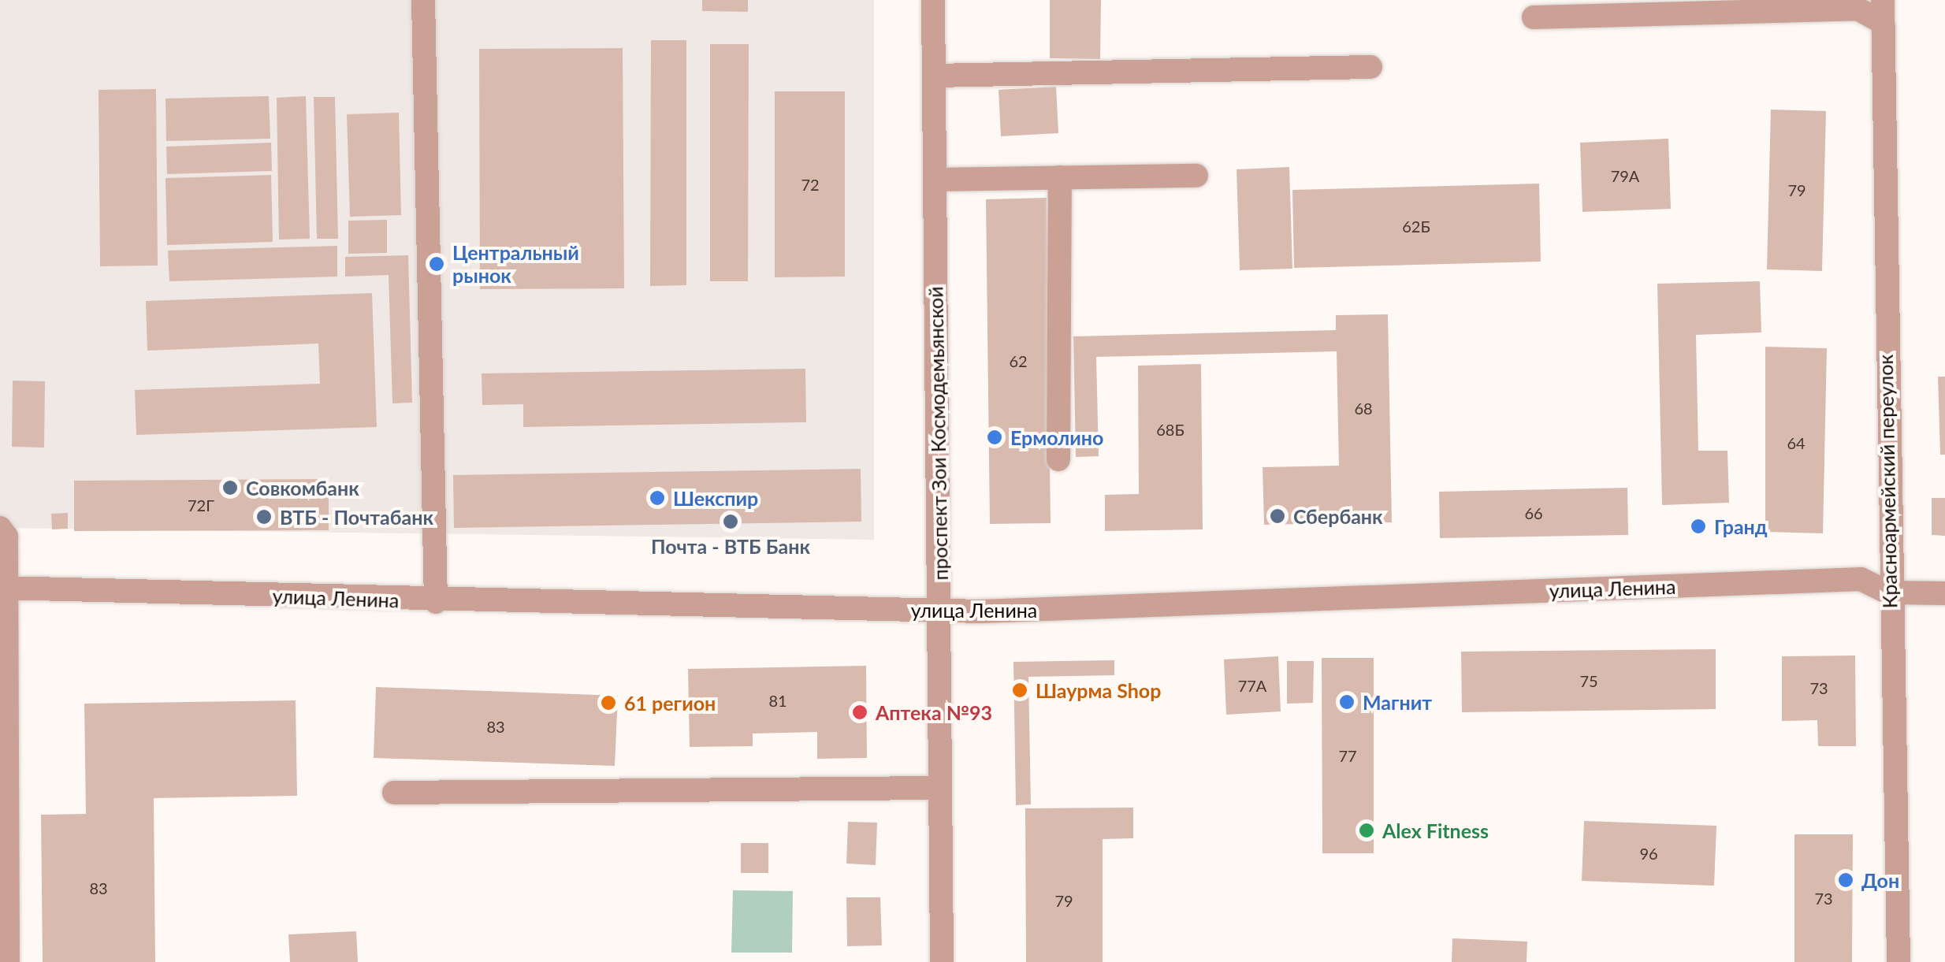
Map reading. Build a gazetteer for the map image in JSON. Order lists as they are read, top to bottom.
{
  "streets": {
    "street": ["проспект Зои Космодемьянской", "Красноармейский переулок", "улица Ленина"]
  },
  "crossings": [
    ["проспект Зои Космодемьянской", "улица Ленина"],
    ["Красноармейский переулок", "улица Ленина"]
  ],
  "places": [
    "Центральный рынок",
    "Ермолино",
    "Совкомбанк",
    "Шекспир",
    "Сбербанк",
    "ВТБ - Почтабанк",
    "Почта - ВТБ Банк",
    "Гранд",
    "Шаурма Shop",
    "Магнит",
    "61 регион",
    "Аптека №93",
    "Alex Fitness",
    "Дон"
  ],
  "house_numbers": [
    "79А",
    "72",
    "79",
    "62Б",
    "62",
    "68",
    "68Б",
    "64",
    "72Г",
    "66",
    "75",
    "77А",
    "73",
    "81",
    "83",
    "77",
    "96",
    "83",
    "73",
    "79"
  ]
}
